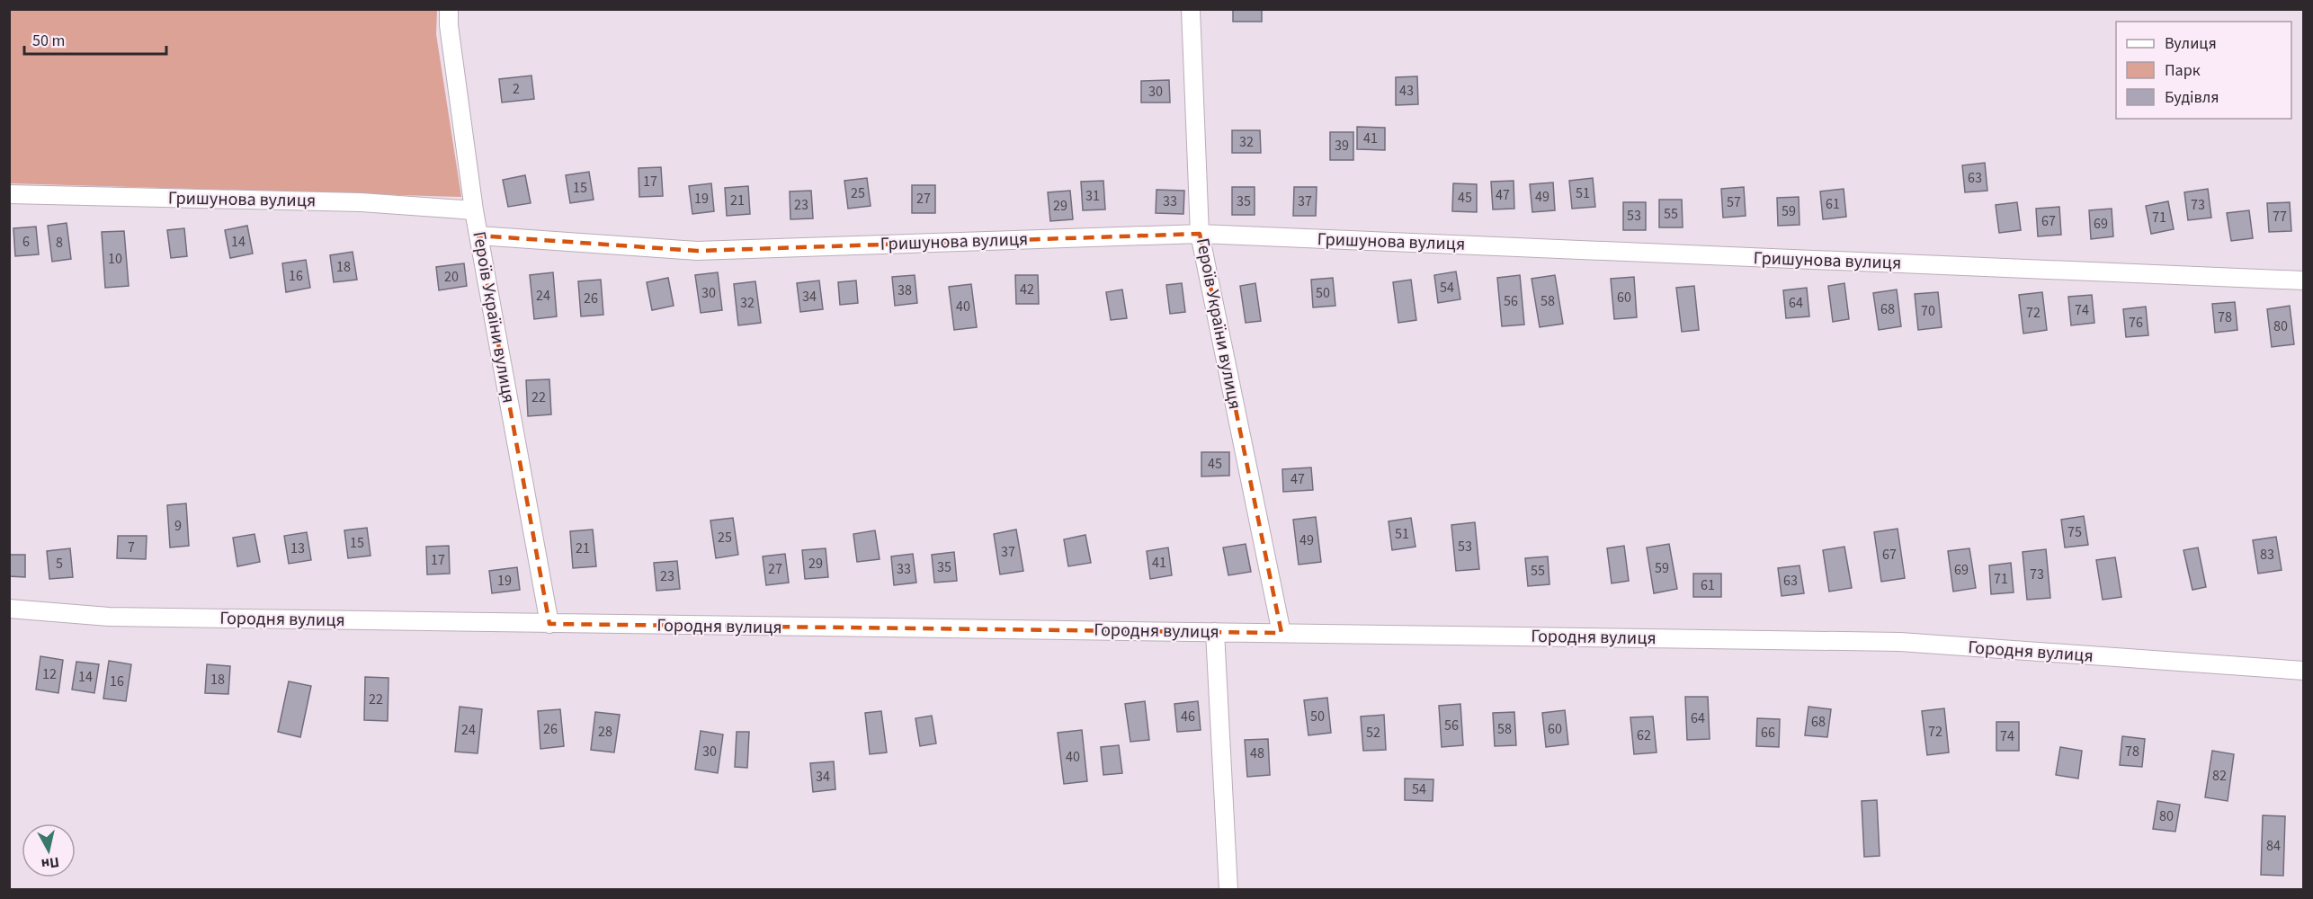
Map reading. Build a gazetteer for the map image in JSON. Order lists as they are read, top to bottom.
{
  "streets": {
    "street": ["Гришунова вулиця", "Героїв України вулиця", "Городня вулиця"]
  },
  "crossings": [
    ["Гришунова вулиця", "Героїв України вулиця"],
    ["Героїв України вулиця", "Городня вулиця"]
  ],
  "house_numbers": [
    "2",
    "43",
    "30",
    "41",
    "32",
    "39",
    "63",
    "17",
    "15",
    "25",
    "51",
    "47",
    "31",
    "49",
    "45",
    "19",
    "27",
    "21",
    "33",
    "35",
    "37",
    "57",
    "61",
    "23",
    "73",
    "29",
    "59",
    "55",
    "53",
    "77",
    "71",
    "67",
    "69",
    "6",
    "14",
    "8",
    "10",
    "18",
    "16",
    "20",
    "54",
    "42",
    "38",
    "30",
    "50",
    "24",
    "34",
    "60",
    "26",
    "56",
    "58",
    "32",
    "64",
    "40",
    "68",
    "74",
    "70",
    "72",
    "78",
    "76",
    "80",
    "22",
    "45",
    "47",
    "9",
    "75",
    "51",
    "25",
    "49",
    "15",
    "53",
    "7",
    "13",
    "21",
    "37",
    "67",
    "83",
    "17",
    "41",
    "5",
    "29",
    "35",
    "59",
    "27",
    "33",
    "69",
    "55",
    "73",
    "23",
    "71",
    "19",
    "63",
    "61",
    "12",
    "14",
    "18",
    "16",
    "22",
    "46",
    "50",
    "64",
    "68",
    "56",
    "26",
    "58",
    "60",
    "24",
    "28",
    "72",
    "52",
    "66",
    "62",
    "74",
    "30",
    "78",
    "48",
    "40",
    "82",
    "34",
    "54",
    "80",
    "84"
  ],
  "legend": ["Вулиця", "Парк", "Будівля"],
  "scale_bar": "50 m",
  "north": "bottom"
}
